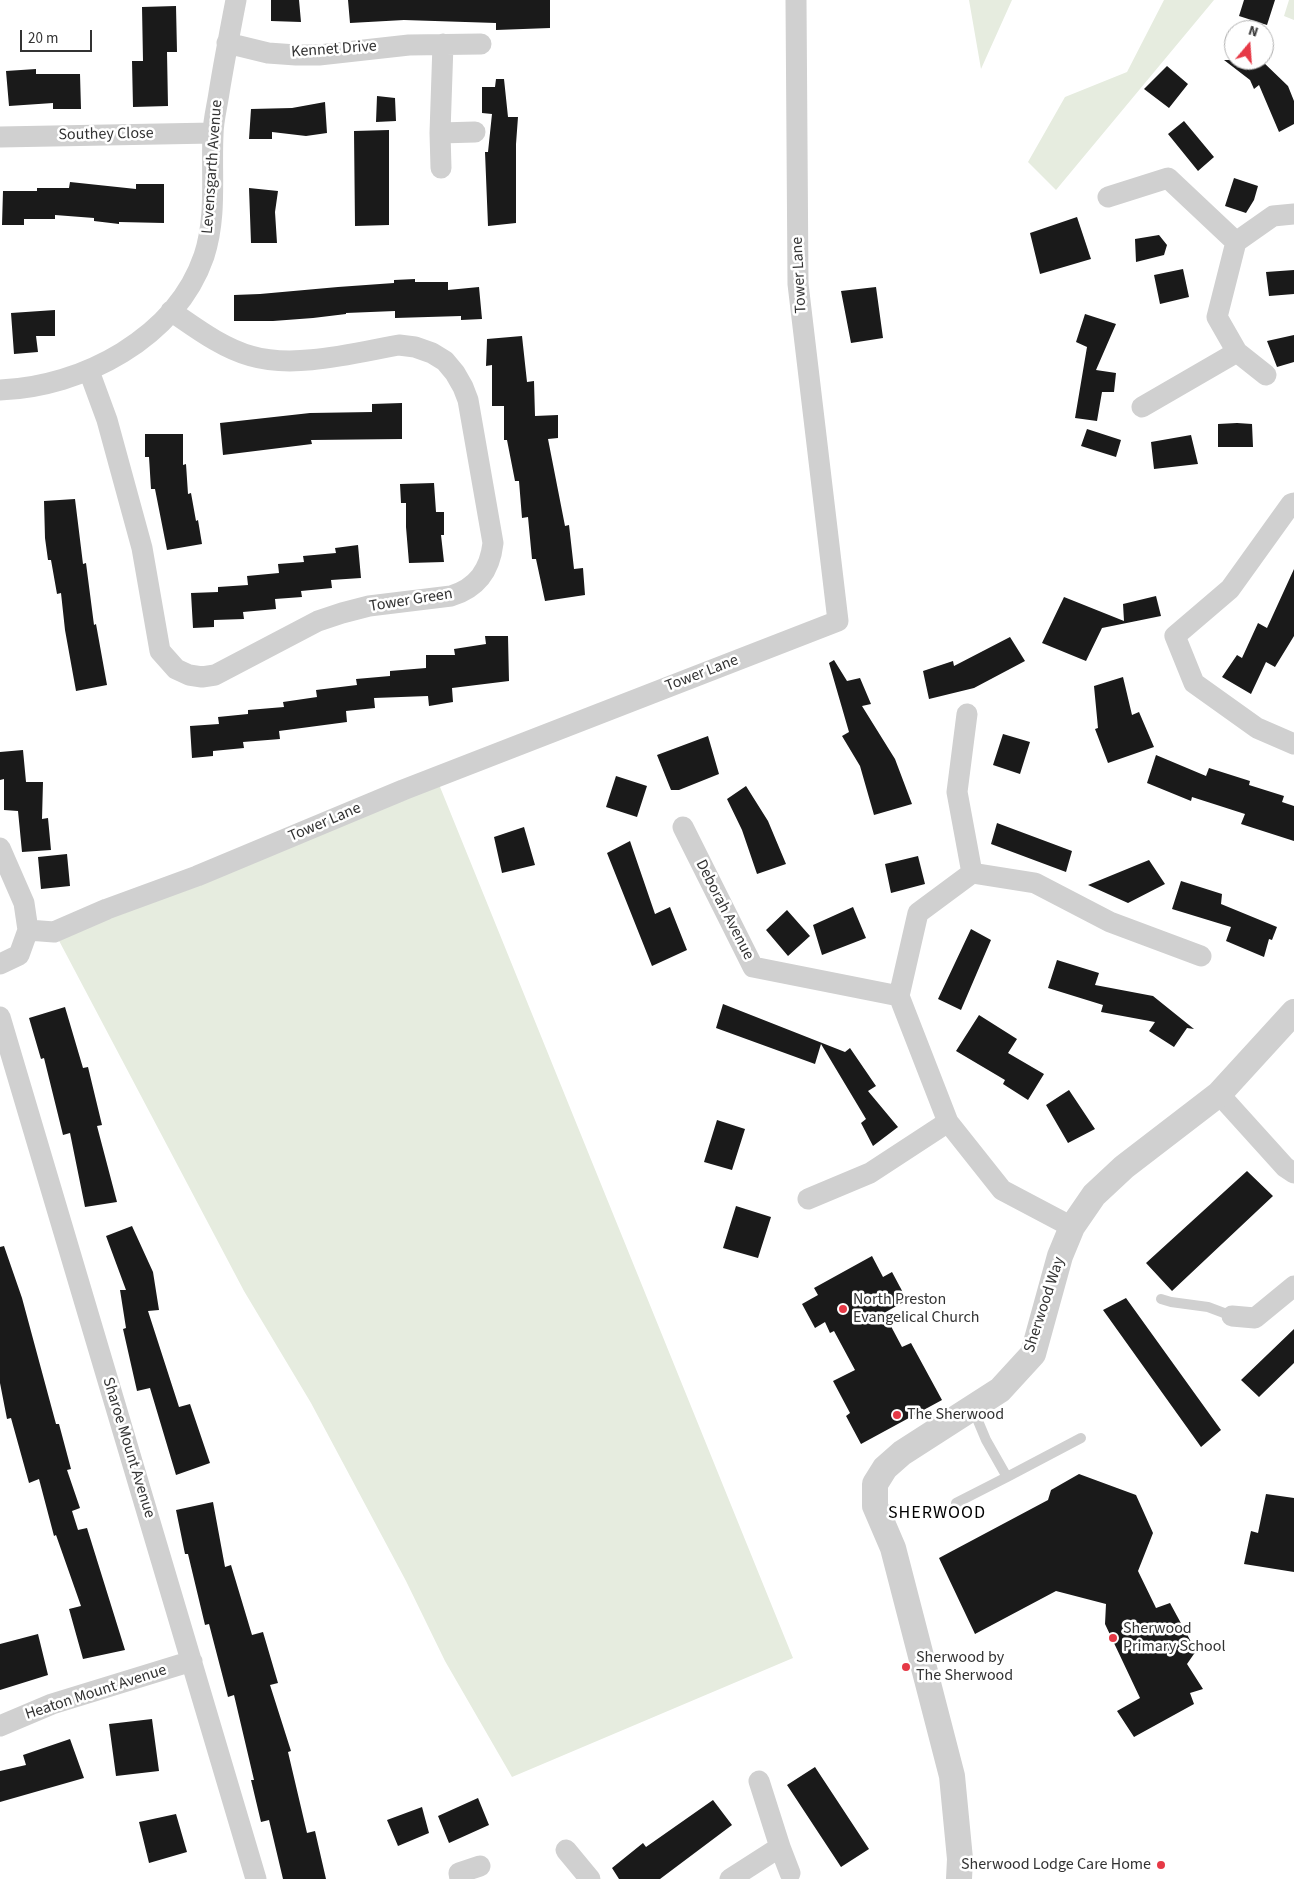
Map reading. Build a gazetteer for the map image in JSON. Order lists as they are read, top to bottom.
{
  "streets": {
    "street": [
      "Kennet Drive",
      "Southey Close",
      "Levensgarth Avenue",
      "Tower Lane",
      "Tower Green",
      "Deborah Avenue",
      "Sherwood Way",
      "Sharoe Mount Avenue",
      "Heaton Mount Avenue"
    ]
  },
  "crossings": [
    ["Kennet Drive", "Levensgarth Avenue"],
    ["Southey Close", "Levensgarth Avenue"],
    ["Levensgarth Avenue", "Tower Green"],
    ["Sharoe Mount Avenue", "Heaton Mount Avenue"]
  ],
  "districts": ["SHERWOOD"],
  "places": [
    "North Preston Evangelical Church",
    "The Sherwood",
    "Sherwood Primary School",
    "Sherwood by The Sherwood",
    "Sherwood Lodge Care Home"
  ],
  "scale_bar": "20 m",
  "north": "top"
}
